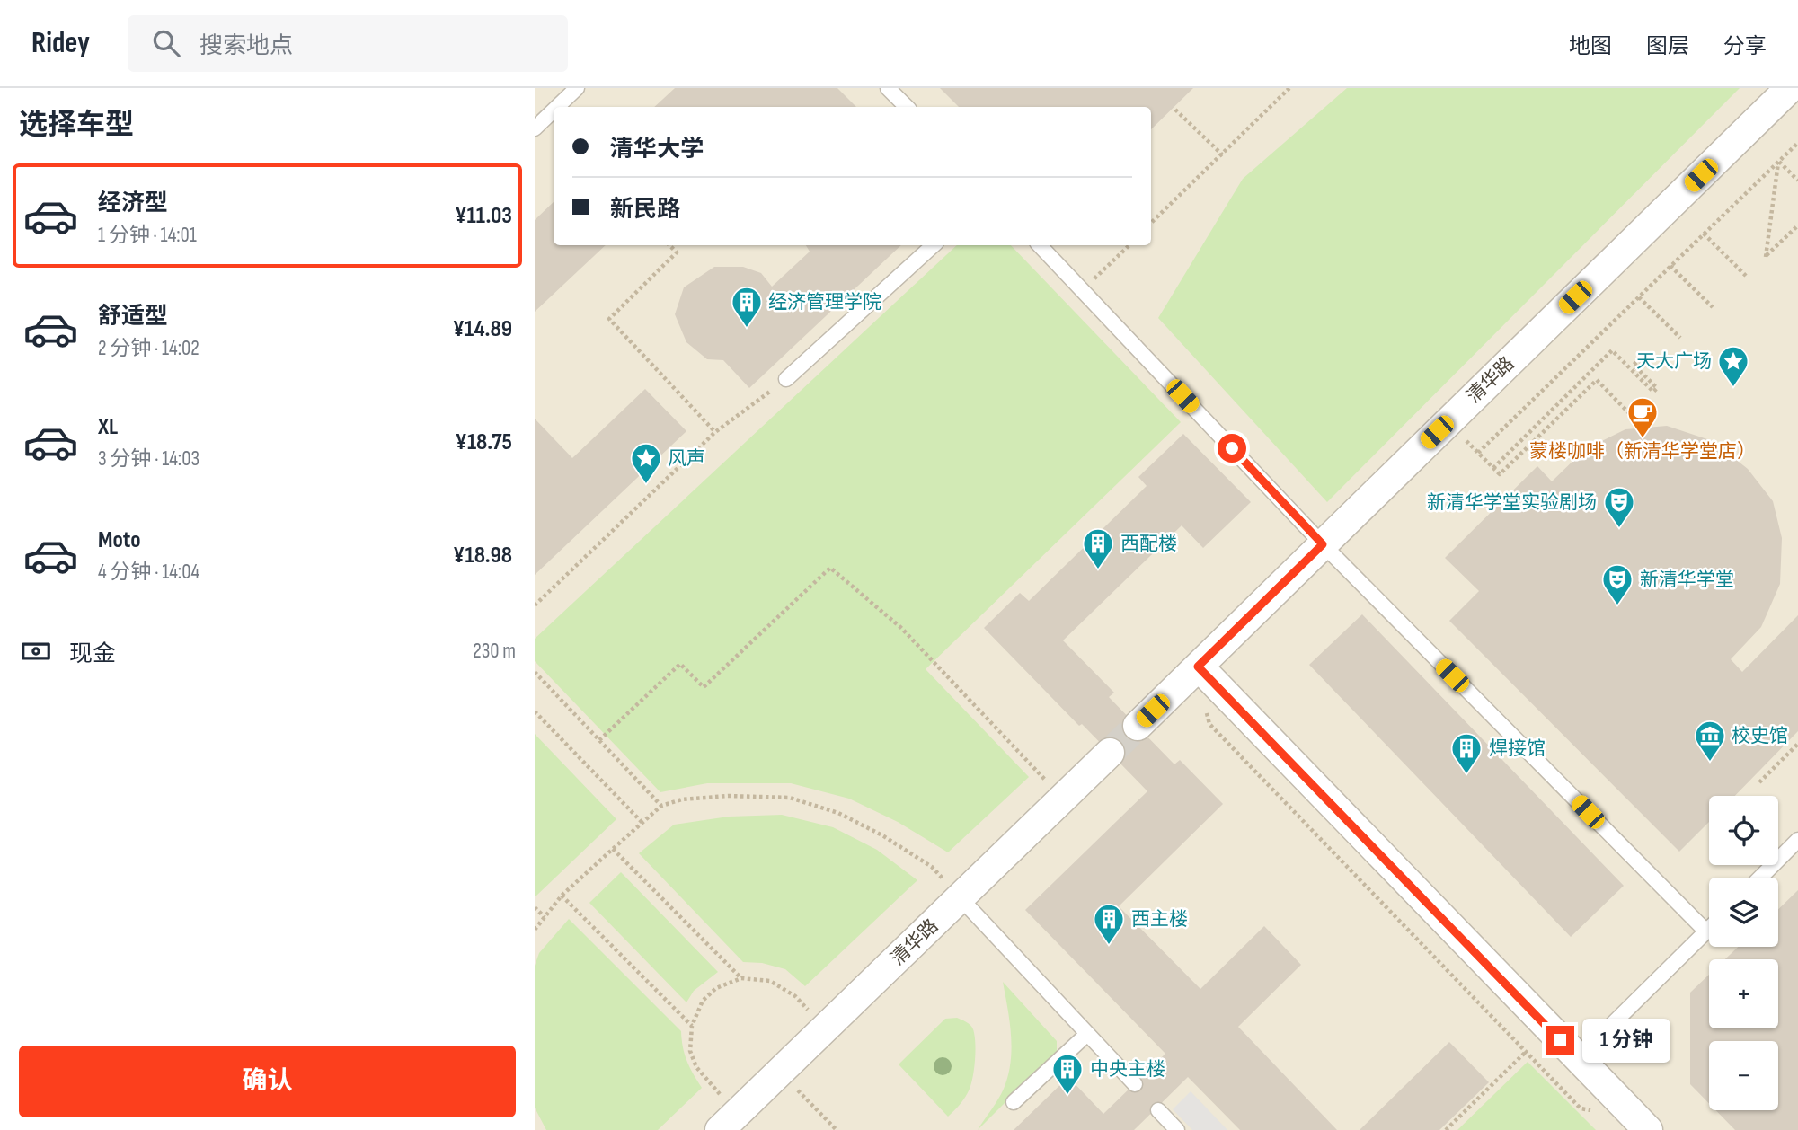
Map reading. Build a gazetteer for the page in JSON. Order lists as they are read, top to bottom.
{
  "streets": {
    "street": ["清华路"]
  },
  "places": {
    "building": [
      "经济管理学院",
      "西配楼",
      "焊接馆",
      "西主楼",
      "中央主楼"
    ],
    "place": ["天大广场", "风声"],
    "cafe": ["蒙楼咖啡（新清华学堂店）"],
    "theatre": ["新清华学堂实验剧场", "新清华学堂"],
    "museum": ["校史馆"]
  },
  "page": {
    "header": "Ridey",
    "search": "搜索地点",
    "nav": ["地图", "图层", "分享"],
    "heading": "选择车型",
    "banner": ["清华大学", "新民路"],
    "list": [
      {
        "name": "经济型",
        "note": "1 分钟 · 14:01",
        "value": "¥11.03"
      },
      {
        "name": "舒适型",
        "note": "2 分钟 · 14:02",
        "value": "¥14.89"
      },
      {
        "name": "XL",
        "note": "3 分钟 · 14:03",
        "value": "¥18.75"
      },
      {
        "name": "Moto",
        "note": "4 分钟 · 14:04",
        "value": "¥18.98"
      }
    ],
    "pay": ["现金", "230 m"],
    "map_buttons": ["+", "−"],
    "bubble": "1 分钟",
    "buttons": "确认"
  }
}
